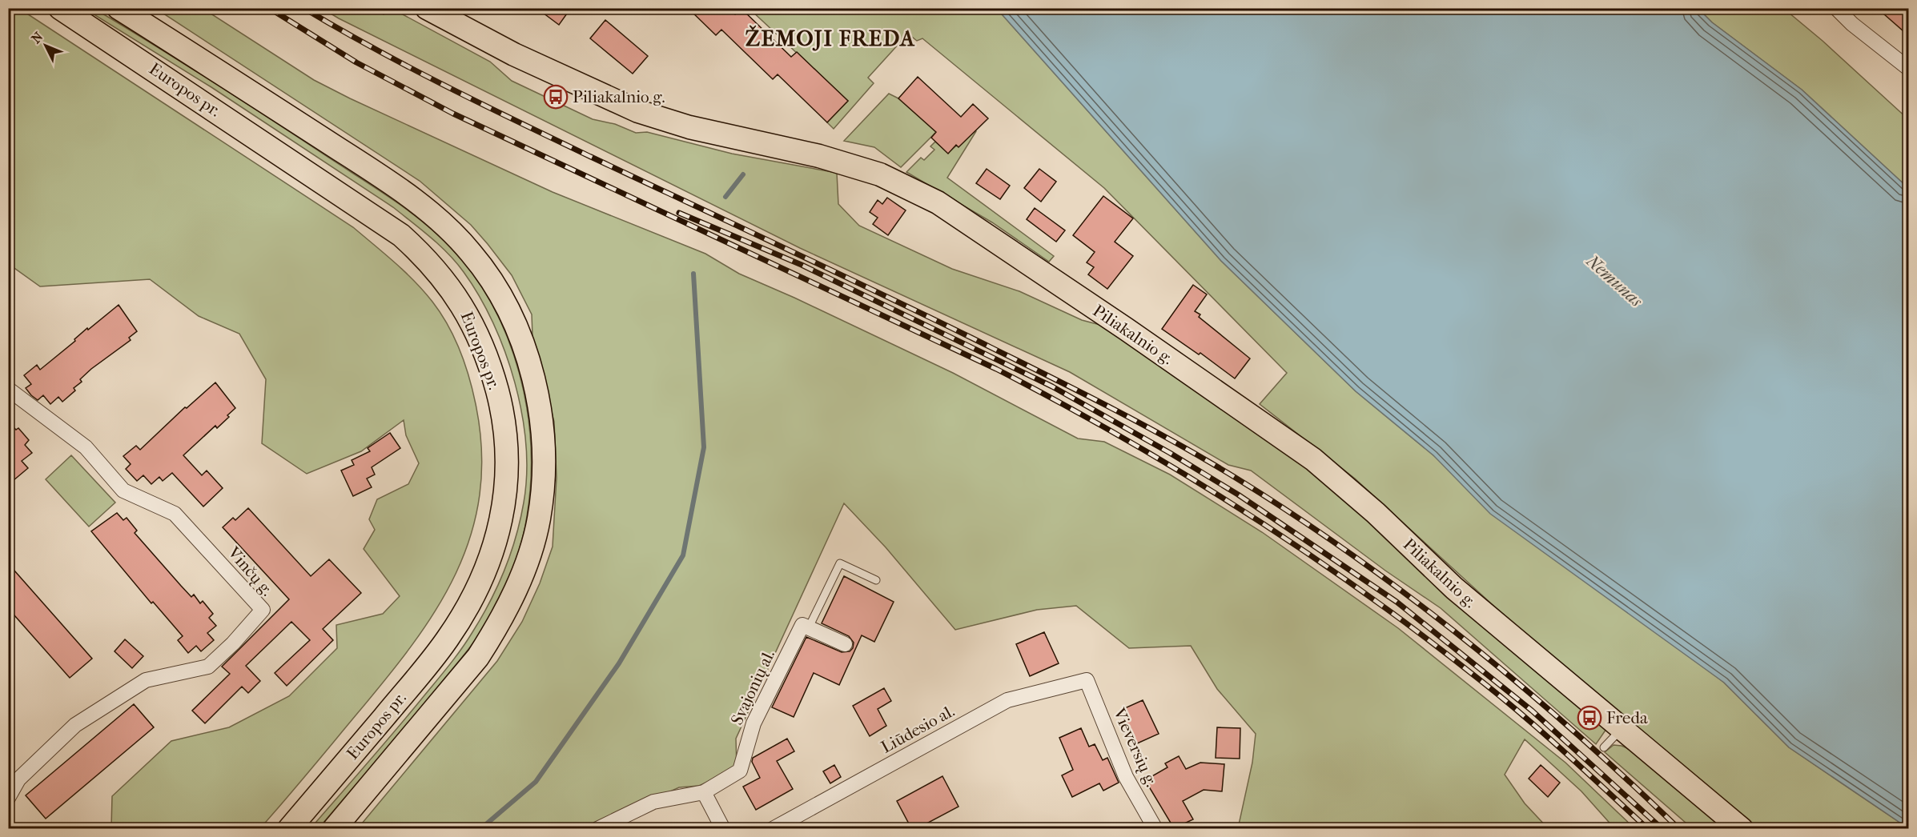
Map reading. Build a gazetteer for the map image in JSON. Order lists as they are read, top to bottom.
{
  "streets": {
    "main road": ["Europos pr.", "Piliakalnio g."],
    "street": [
      "Vinčų g.",
      "Svajonių al.",
      "Liūdesio al.",
      "Vieversių g."
    ]
  },
  "crossings": [
    ["Liūdesio al.", "Vieversių g."]
  ],
  "districts": ["ŽEMOJI FREDA"],
  "water": ["Nemunas"],
  "places": {
    "bus stop": ["Piliakalnio g.", "Freda"]
  },
  "north": "top left"
}
